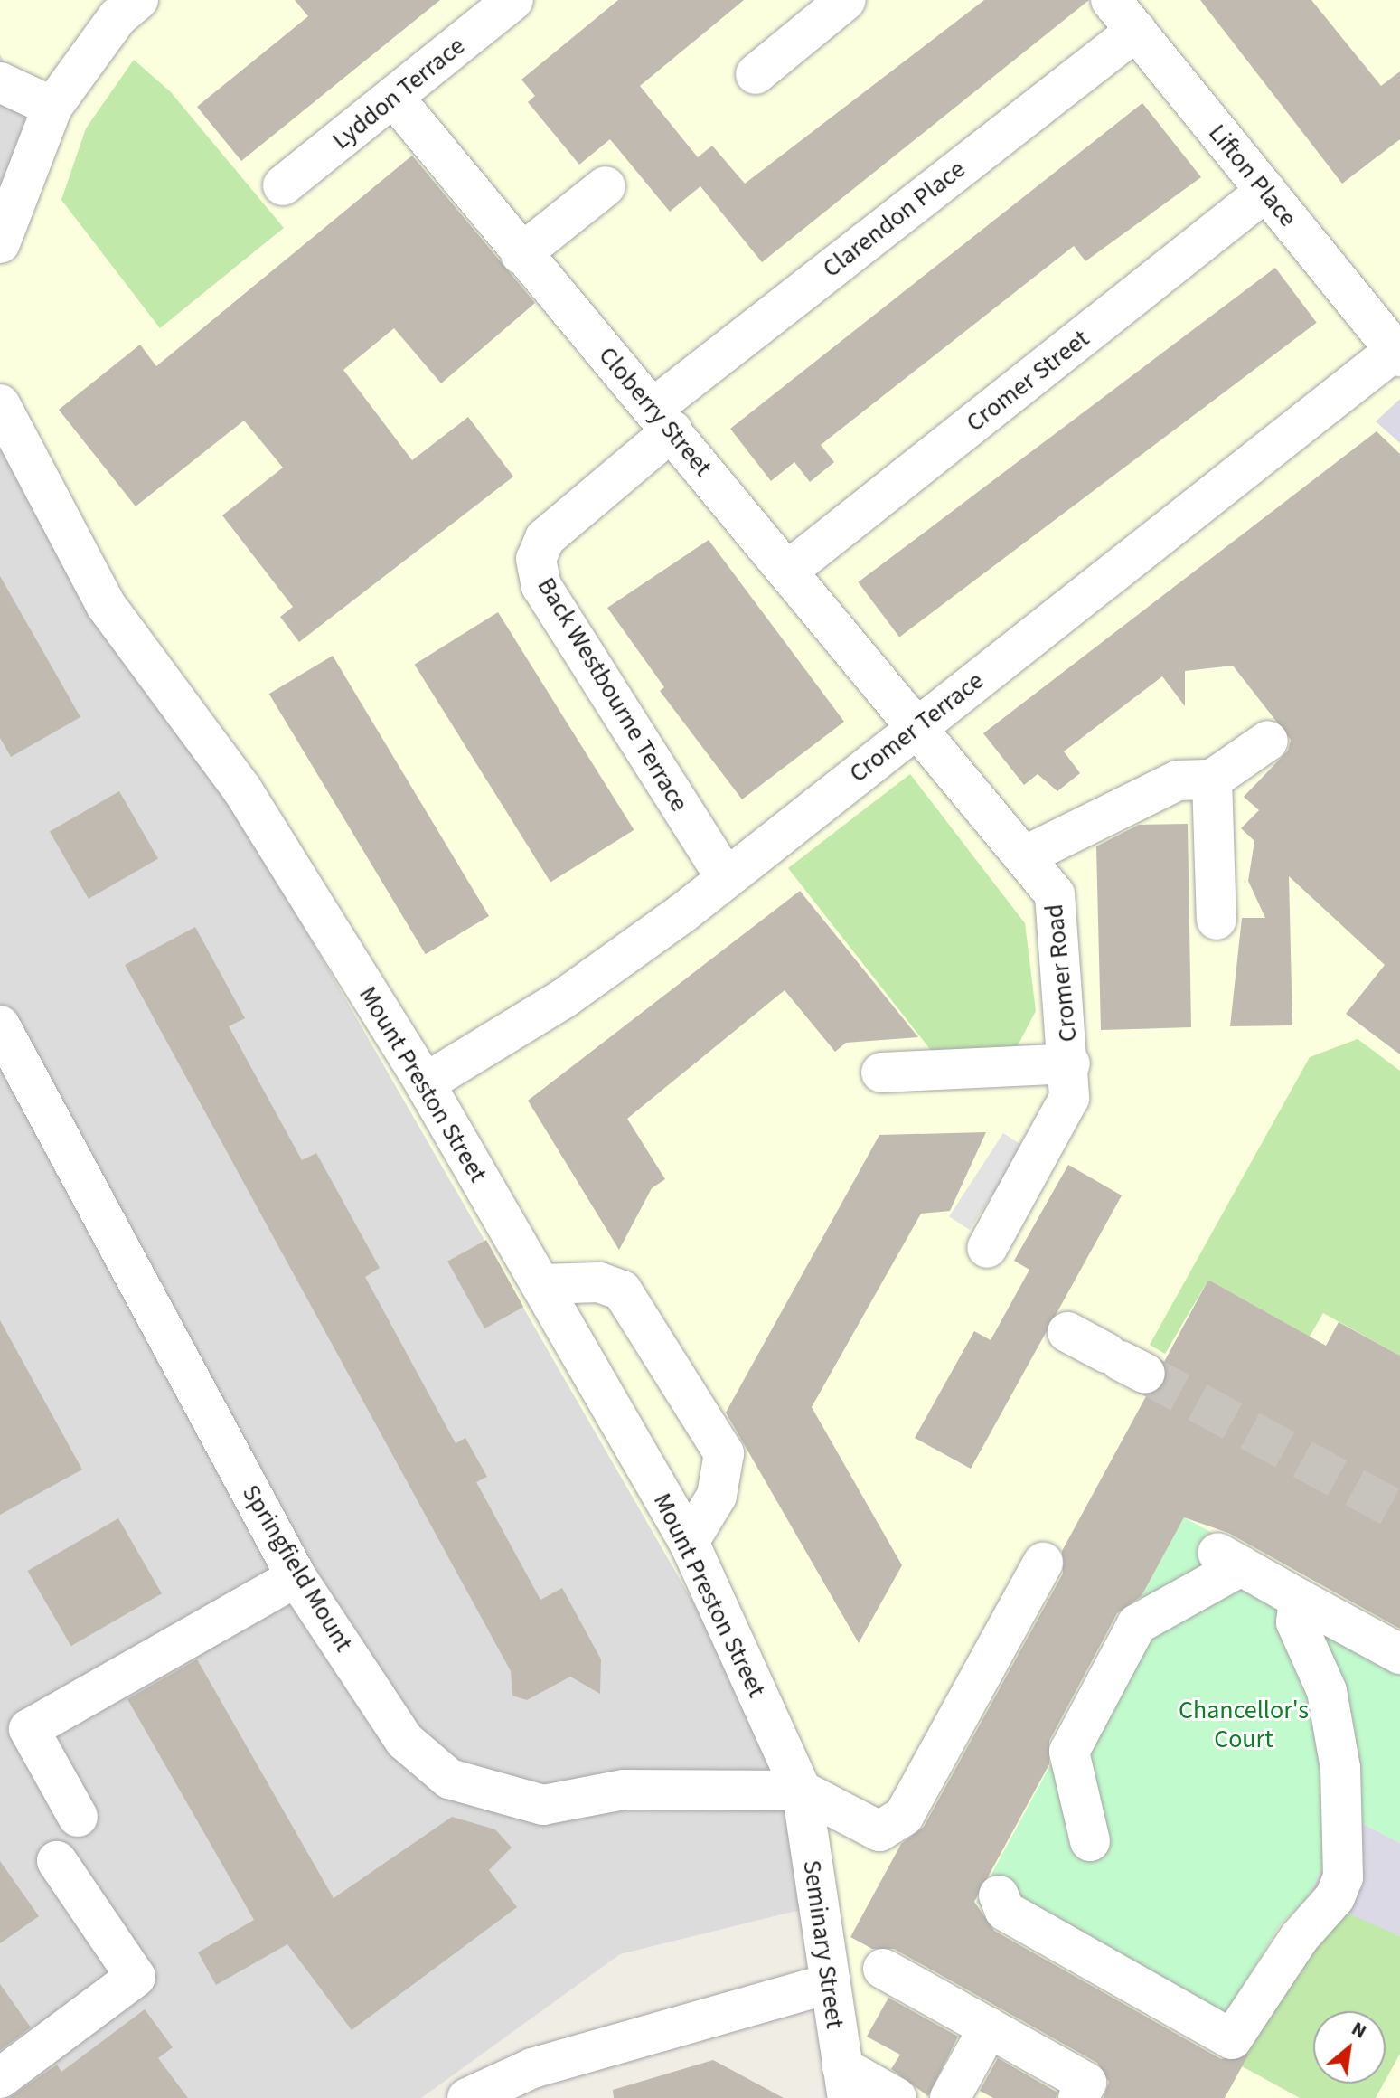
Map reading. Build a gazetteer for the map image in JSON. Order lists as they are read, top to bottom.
{
  "streets": {
    "street": [
      "Lyddon Terrace",
      "Lifton Place",
      "Clarendon Place",
      "Cromer Street",
      "Cloberry Street",
      "Back Westbourne Terrace",
      "Cromer Terrace",
      "Cromer Road",
      "Mount Preston Street",
      "Springfield Mount",
      "Seminary Street"
    ]
  },
  "crossings": [
    ["Lyddon Terrace", "Cloberry Street"],
    ["Lifton Place", "Clarendon Place"],
    ["Lifton Place", "Cromer Street"],
    ["Lifton Place", "Cromer Terrace"],
    ["Clarendon Place", "Cloberry Street"],
    ["Clarendon Place", "Back Westbourne Terrace"],
    ["Cromer Street", "Cloberry Street"],
    ["Cloberry Street", "Back Westbourne Terrace"],
    ["Cloberry Street", "Cromer Terrace"],
    ["Cloberry Street", "Cromer Road"],
    ["Back Westbourne Terrace", "Cromer Terrace"],
    ["Cromer Terrace", "Cromer Road"],
    ["Cromer Terrace", "Mount Preston Street"],
    ["Mount Preston Street", "Springfield Mount"],
    ["Mount Preston Street", "Seminary Street"],
    ["Springfield Mount", "Seminary Street"]
  ],
  "parks": ["Chancellor's Court"],
  "north": "top right"
}
